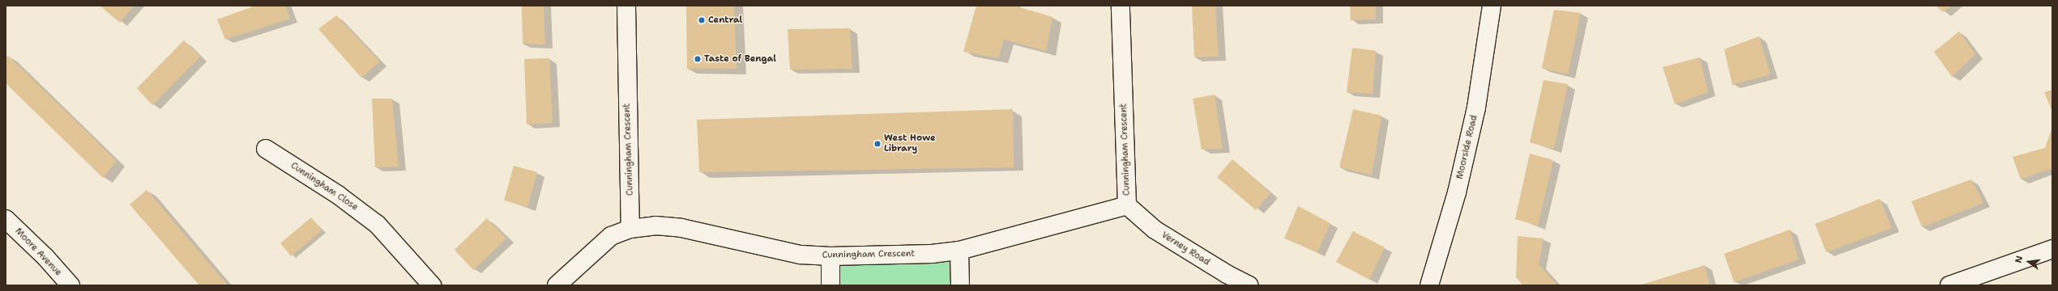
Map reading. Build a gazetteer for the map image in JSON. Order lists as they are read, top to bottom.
{
  "streets": {
    "street": [
      "Moorside Road",
      "Cunningham Crescent",
      "Cunningham Close",
      "Verney Road",
      "Moore Avenue"
    ]
  },
  "crossings": [
    ["Cunningham Crescent", "Verney Road"]
  ],
  "places": ["Central", "Taste of Bengal", "West Howe Library"],
  "north": "left"
}
